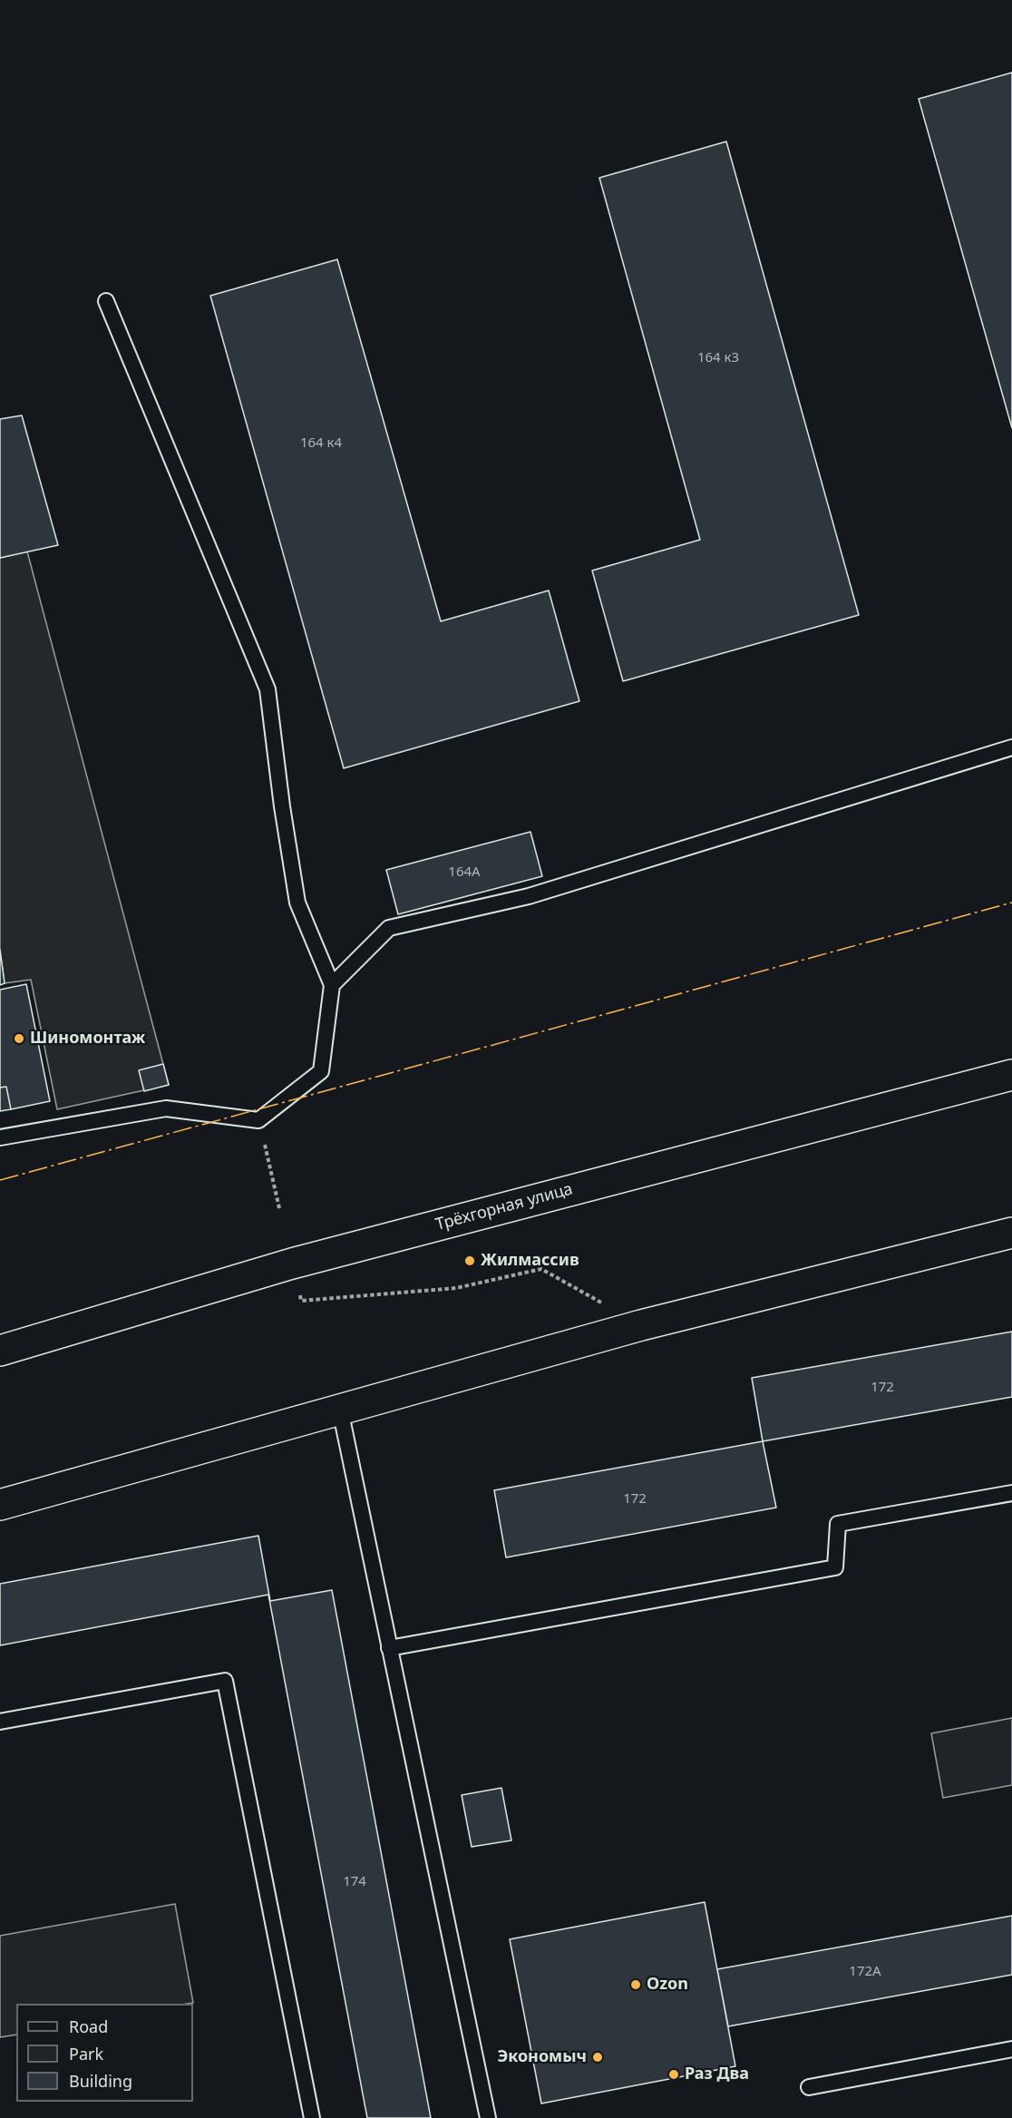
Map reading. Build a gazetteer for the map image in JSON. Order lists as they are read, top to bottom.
{
  "streets": {
    "main road": ["Трёхгорная улица"]
  },
  "places": [
    "Шиномонтаж",
    "Жилмассив",
    "Ozon",
    "Экономыч",
    "Раз Два"
  ],
  "house_numbers": [
    "164 к3",
    "164 к4",
    "164А",
    "172",
    "172",
    "174",
    "172А"
  ],
  "legend": ["Road", "Park", "Building"]
}
